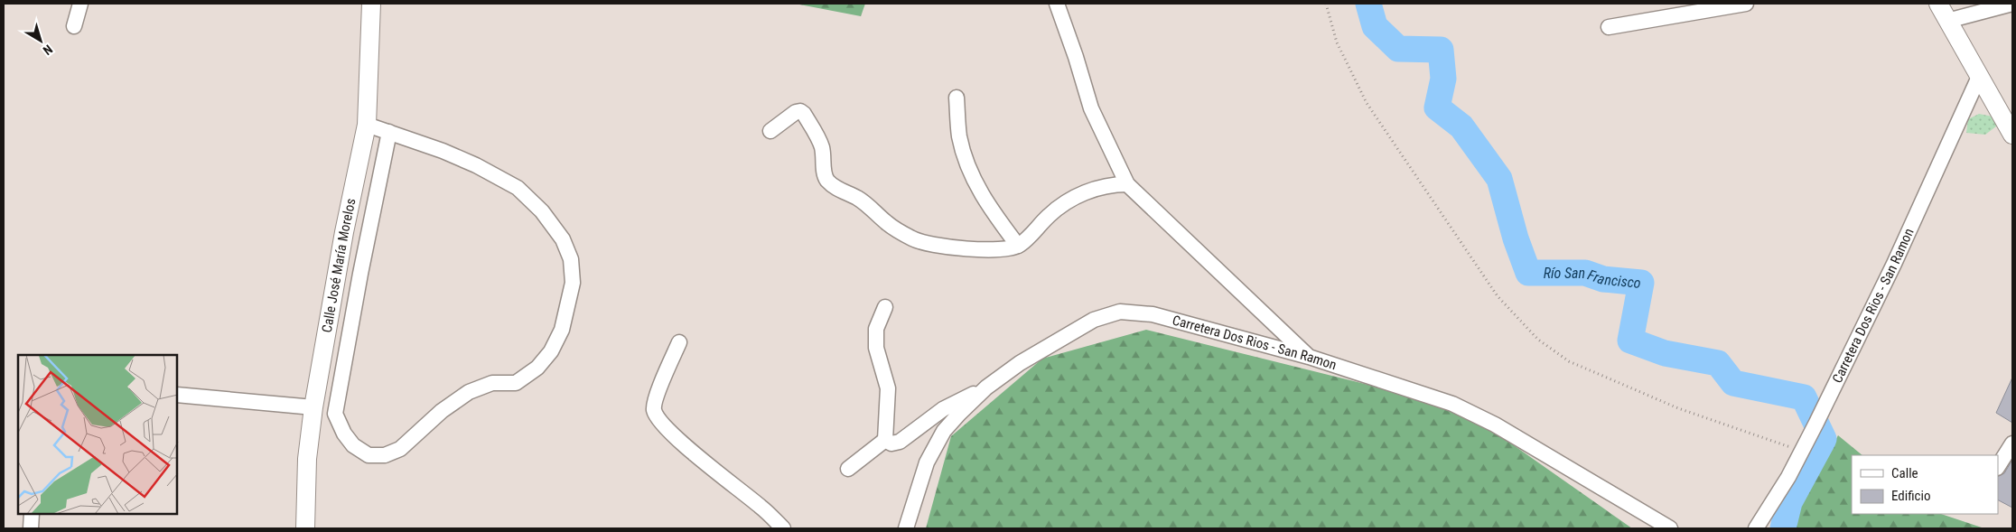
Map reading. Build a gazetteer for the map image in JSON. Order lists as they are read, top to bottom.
{
  "streets": {
    "main road": ["Calle José María Morelos"],
    "street": ["Carretera Dos Rios - San Ramon"]
  },
  "water": ["Río San Francisco"],
  "legend": ["Calle", "Edificio"],
  "north": "bottom right"
}
